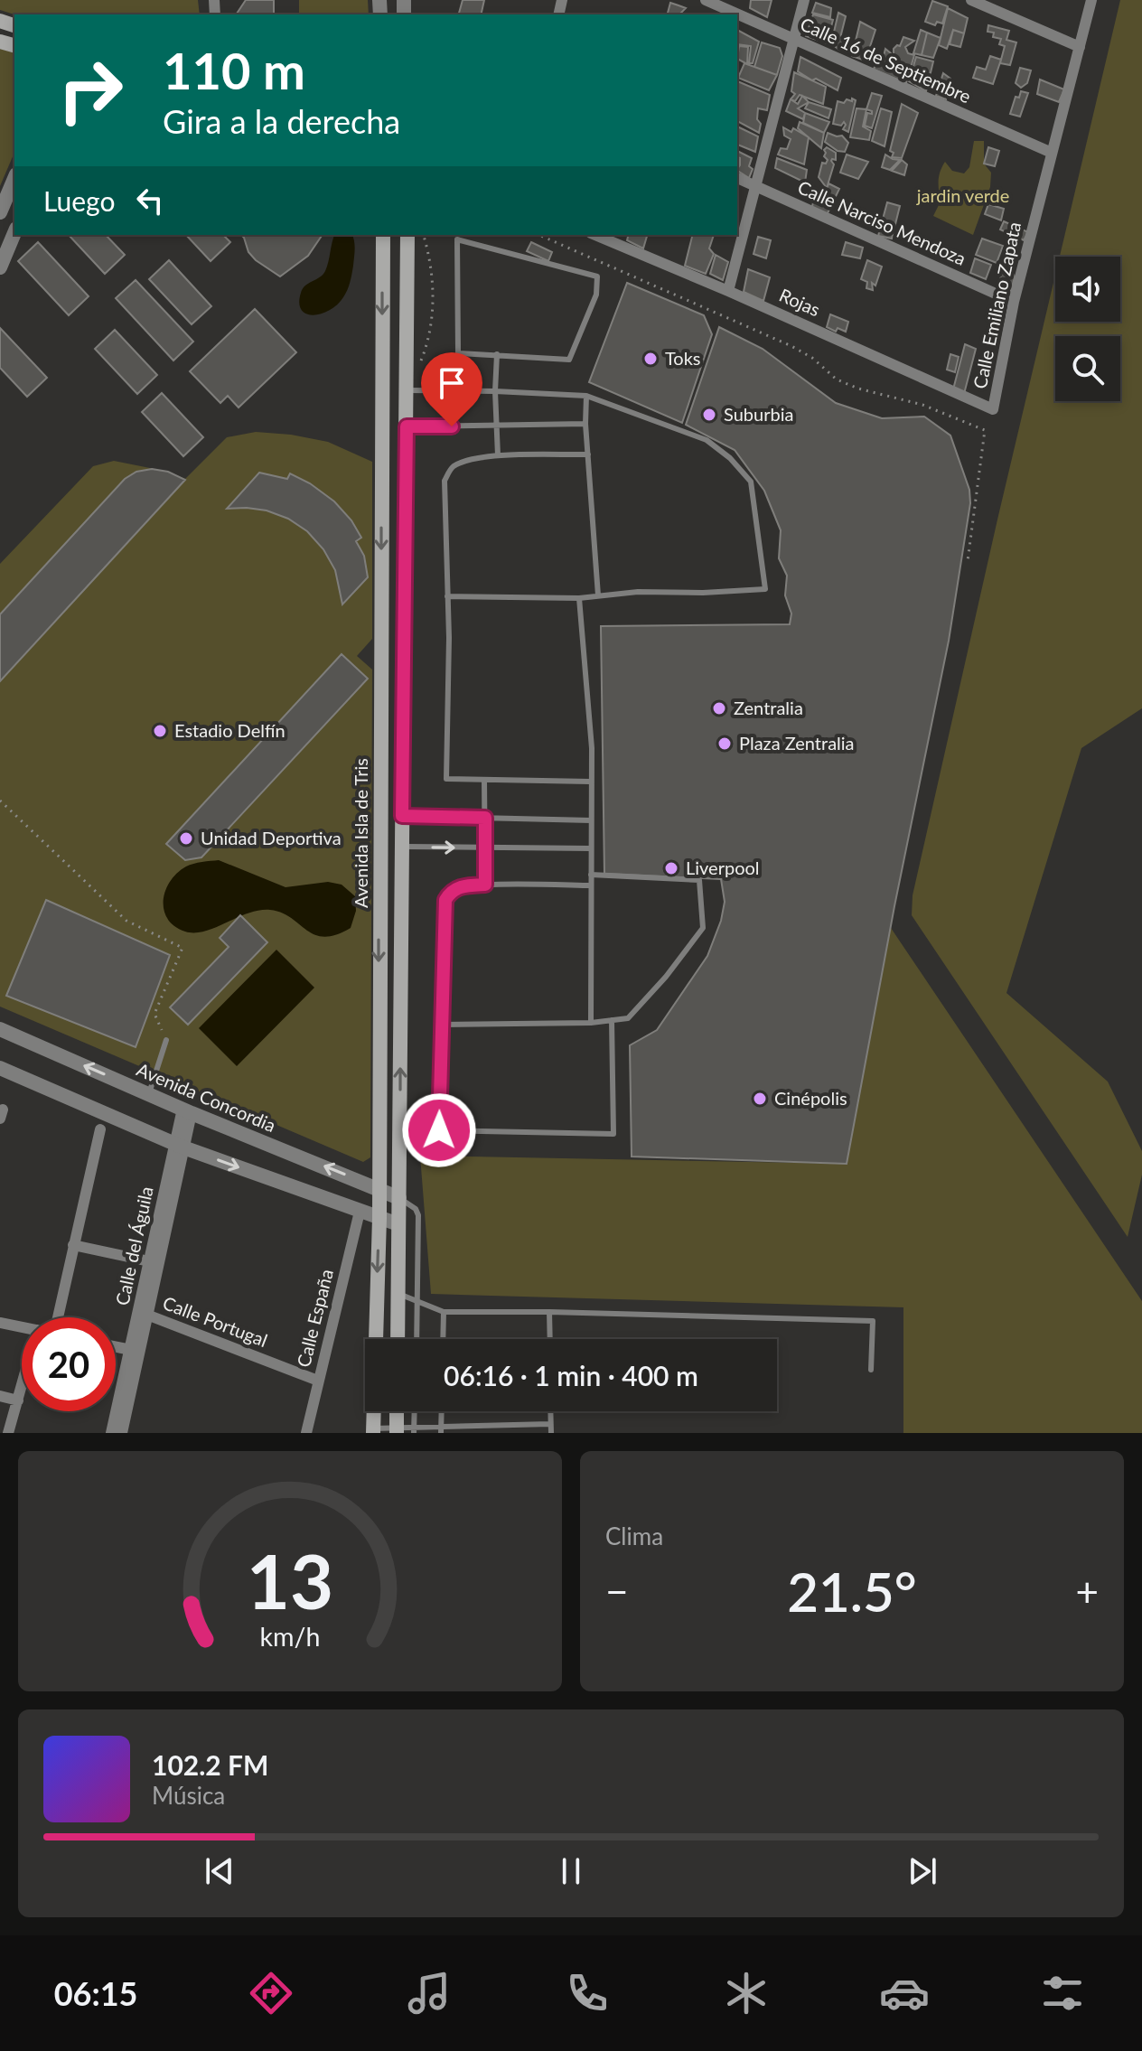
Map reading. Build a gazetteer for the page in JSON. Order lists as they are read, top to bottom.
{
  "streets": {
    "main road": ["Avenida Isla de Tris"],
    "street": [
      "Calle 16 de Septiembre",
      "Calle Narciso Mendoza",
      "Rojas",
      "Calle Emiliano Zapata",
      "Avenida Concordia",
      "Calle del Águila",
      "Calle España",
      "Calle Portugal"
    ]
  },
  "crossings": [
    ["Calle 16 de Septiembre", "Calle Emiliano Zapata"],
    ["Calle Narciso Mendoza", "Calle Emiliano Zapata"],
    ["Rojas", "Calle Emiliano Zapata"],
    ["Avenida Isla de Tris", "Avenida Concordia"],
    ["Avenida Concordia", "Calle del Águila"],
    ["Calle del Águila", "Calle Portugal"],
    ["Calle España", "Calle Portugal"]
  ],
  "parks": ["jardin verde"],
  "places": [
    "Toks",
    "Suburbia",
    "Zentralia",
    "Estadio Delfín",
    "Plaza Zentralia",
    "Unidad Deportiva",
    "Liverpool",
    "Cinépolis"
  ],
  "page": {
    "turn": ["110 m", "Gira a la derecha"],
    "then": "Luego",
    "limit": "20",
    "trip": "06:16 · 1 min · 400 m",
    "tile": "Clima",
    "heat": ["−", "21.5°", "+"],
    "song": ["102.2 FM", "Música"],
    "tabs": "06:15",
    "gauge": ["13", "km/h"]
  }
}
